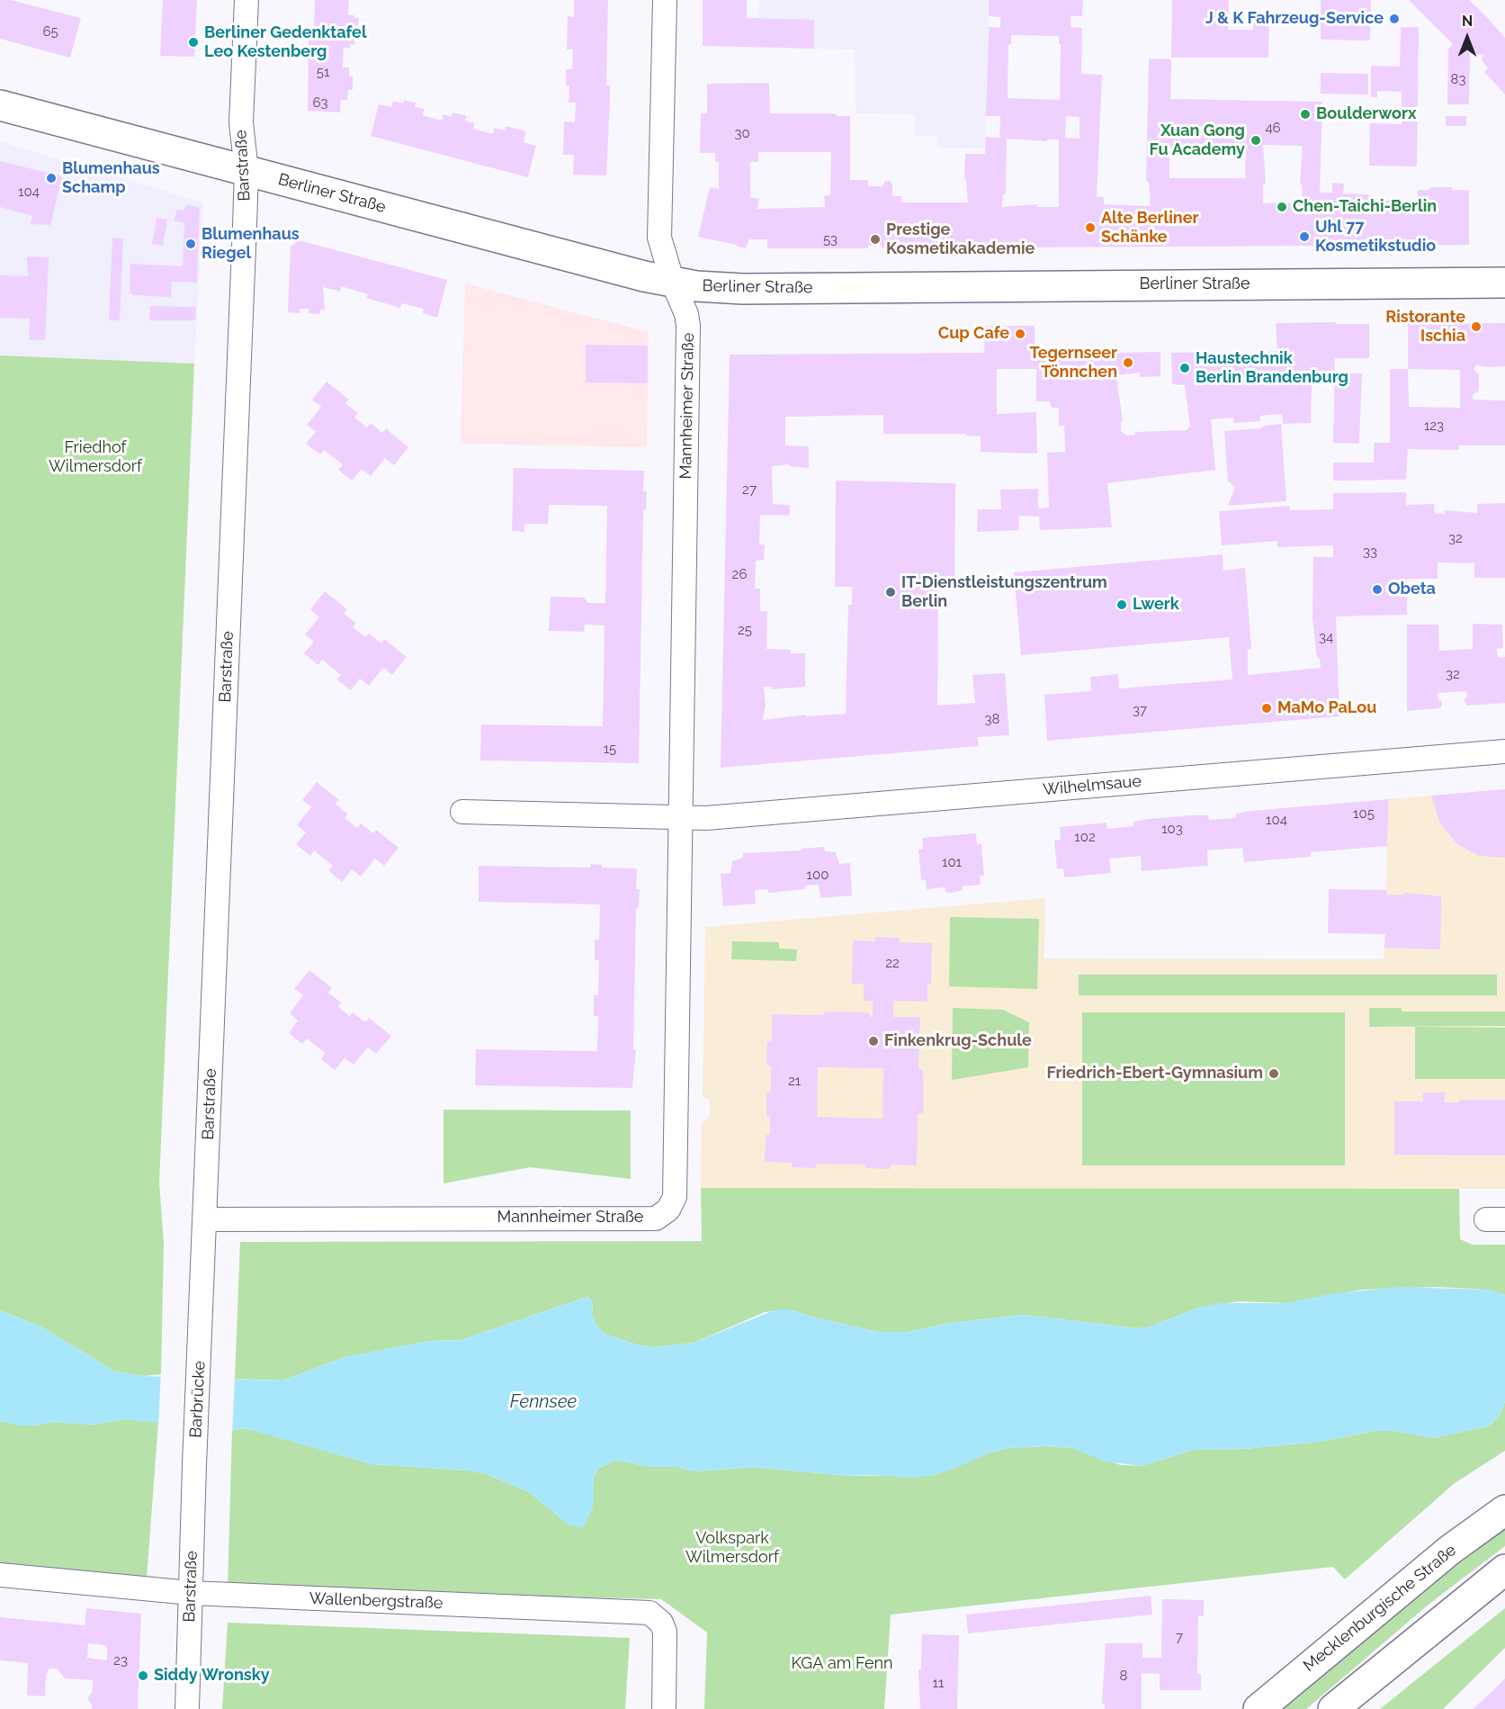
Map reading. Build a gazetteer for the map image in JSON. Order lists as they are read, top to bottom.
{
  "streets": {
    "street": [
      "Barstraße",
      "Berliner Straße",
      "Mannheimer Straße",
      "Wilhelmsaue",
      "Barbrücke",
      "Wallenbergstraße",
      "Mecklenburgische Straße"
    ]
  },
  "crossings": [
    ["Barstraße", "Berliner Straße"],
    ["Barstraße", "Mannheimer Straße"],
    ["Barstraße", "Barbrücke"],
    ["Barstraße", "Wallenbergstraße"],
    ["Berliner Straße", "Mannheimer Straße"],
    ["Mannheimer Straße", "Wilhelmsaue"]
  ],
  "water": ["Fennsee"],
  "parks": ["Friedhof Wilmersdorf", "Volkspark Wilmersdorf", "KGA am Fenn"],
  "places": [
    "J & K Fahrzeug-Service",
    "Berliner Gedenktafel Leo Kestenberg",
    "Boulderworx",
    "Xuan Gong Fu Academy",
    "Blumenhaus Schamp",
    "Chen-Taichi-Berlin",
    "Alte Berliner Schänke",
    "Uhl 77 Kosmetikstudio",
    "Prestige Kosmetikakademie",
    "Blumenhaus Riegel",
    "Ristorante Ischia",
    "Cup Cafe",
    "Tegernseer Tönnchen",
    "Haustechnik Berlin Brandenburg",
    "Obeta",
    "IT-Dienstleistungszentrum Berlin",
    "Lwerk",
    "MaMo PaLou",
    "Finkenkrug-Schule",
    "Friedrich-Ebert-Gymnasium",
    "Siddy Wronsky"
  ],
  "house_numbers": [
    "65",
    "51",
    "83",
    "63",
    "46",
    "30",
    "104",
    "53",
    "123",
    "27",
    "32",
    "33",
    "26",
    "25",
    "34",
    "32",
    "37",
    "38",
    "15",
    "105",
    "104",
    "103",
    "102",
    "101",
    "100",
    "22",
    "21",
    "7",
    "23",
    "8",
    "11"
  ],
  "north": "top"
}
